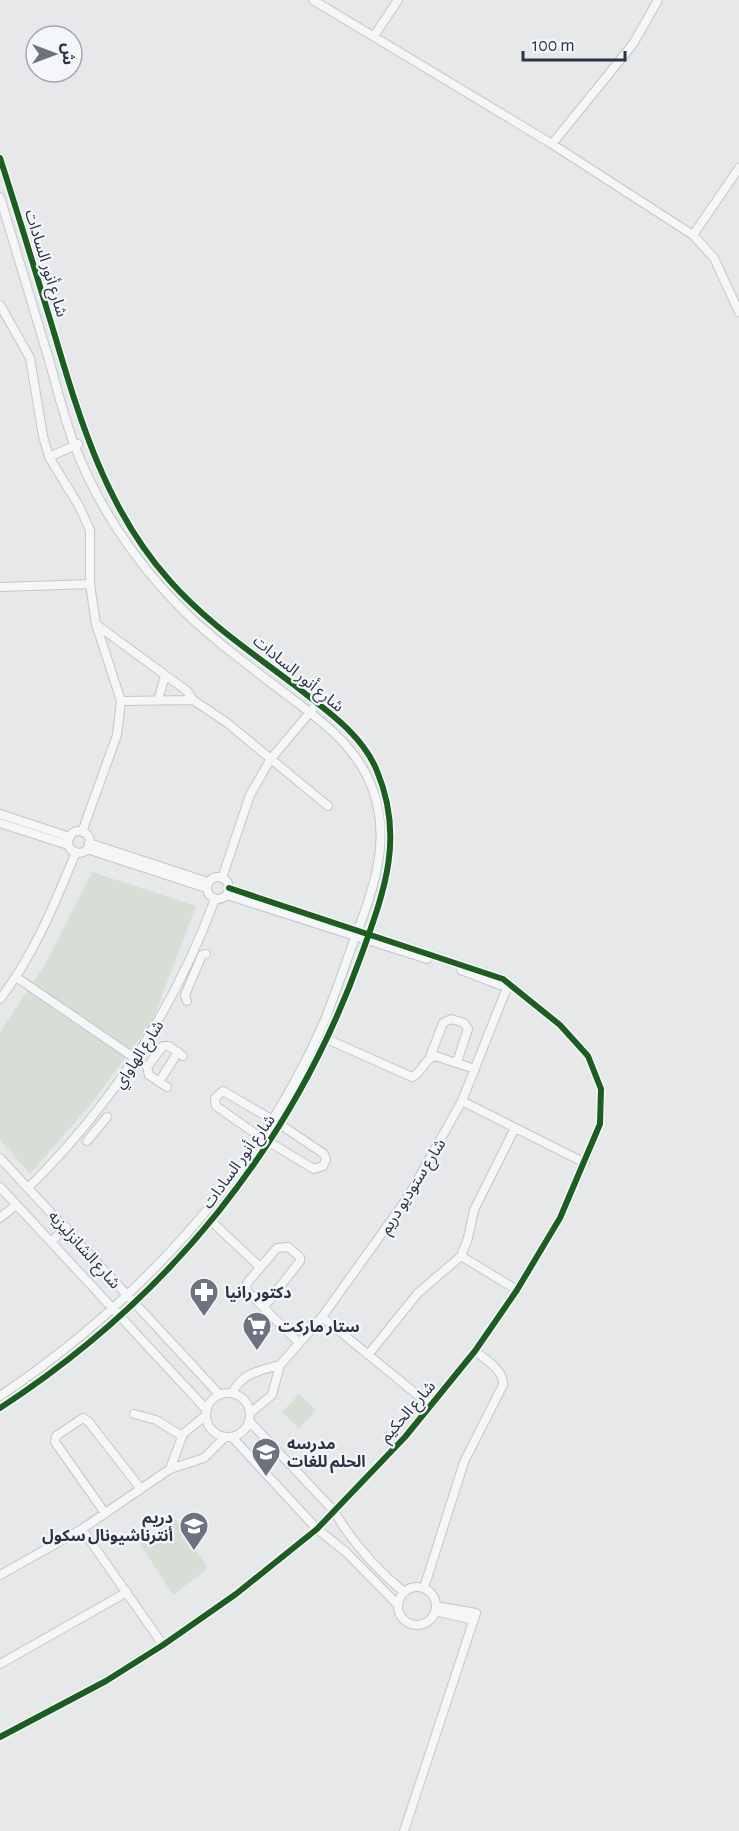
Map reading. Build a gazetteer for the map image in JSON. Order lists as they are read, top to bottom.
{
  "streets": {
    "street": [
      "شارع أنور السادات",
      "شارع الهاواي",
      "شارع ستوديو دريم",
      "شارع الشانزليزيه",
      "شارع الحكيم"
    ]
  },
  "crossings": [
    ["شارع أنور السادات", "شارع الشانزليزيه"],
    ["شارع أنور السادات", "شارع الحكيم"],
    ["شارع الهاواي", "شارع الشانزليزيه"],
    ["شارع الهاواي", "شارع الحكيم"],
    ["شارع ستوديو دريم", "شارع الشانزليزيه"],
    ["شارع ستوديو دريم", "شارع الحكيم"]
  ],
  "places": {
    "pharmacy": ["دكتور رانيا"],
    "supermarket": ["ستار ماركت"],
    "school or university": ["مدرسه الحلم للغات", "دريم أنترناشيونال سكول"]
  },
  "scale_bar": "100 m",
  "north": "right"
}
